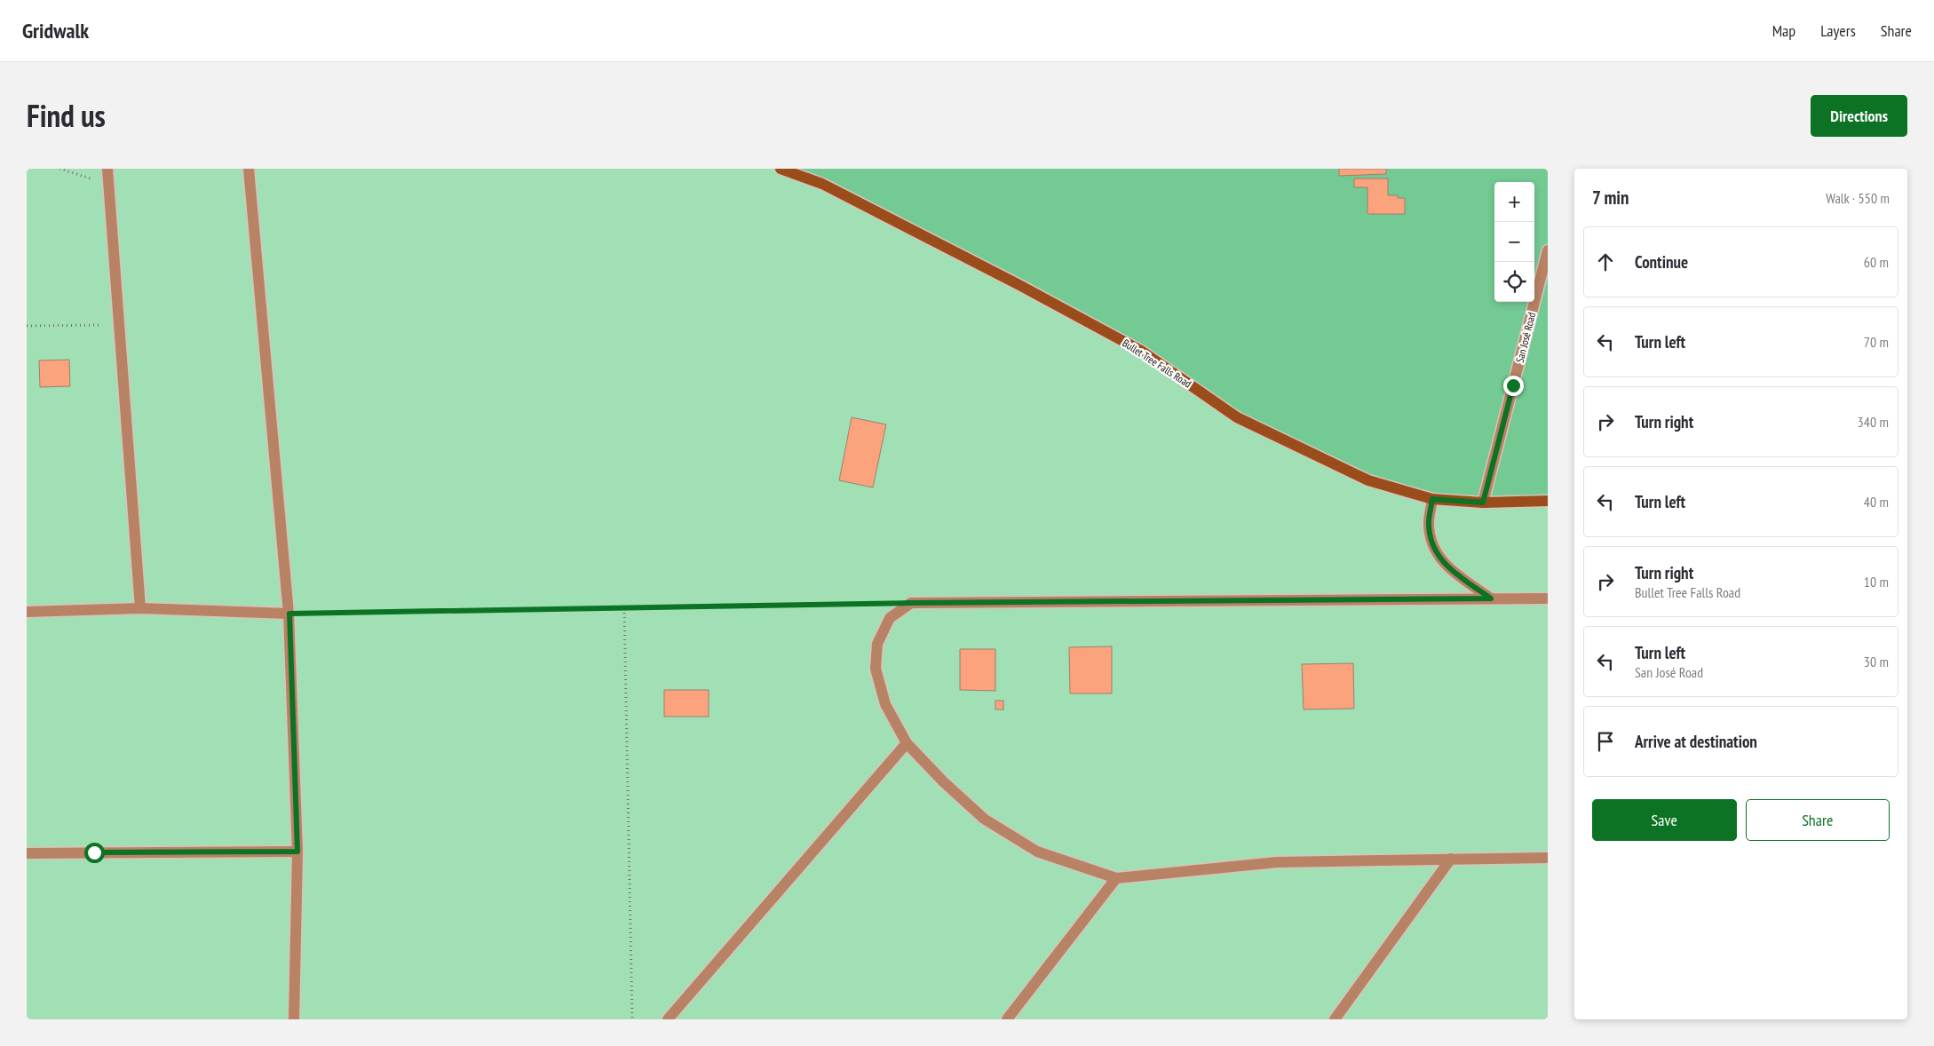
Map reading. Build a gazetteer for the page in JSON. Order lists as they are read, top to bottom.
{
  "streets": {
    "main road": ["Bullet Tree Falls Road"],
    "street": ["San José Road"]
  },
  "crossings": [
    ["San José Road", "Bullet Tree Falls Road"]
  ],
  "page": {
    "header": "Gridwalk",
    "nav": ["Map", "Layers", "Share"],
    "title": "Find us",
    "buttons": [
      "Directions",
      ["Save", "Share"]
    ],
    "heading": ["7 min", "Walk · 550 m"],
    "map_buttons": ["+", "−"],
    "list": [
      ["Continue", "60 m"],
      ["Turn left", "70 m"],
      ["Turn right", "340 m"],
      ["Turn left", "40 m"],
      ["Turn right", "Bullet Tree Falls Road", "10 m"],
      ["Turn left", "San José Road", "30 m"],
      "Arrive at destination"
    ]
  }
}
